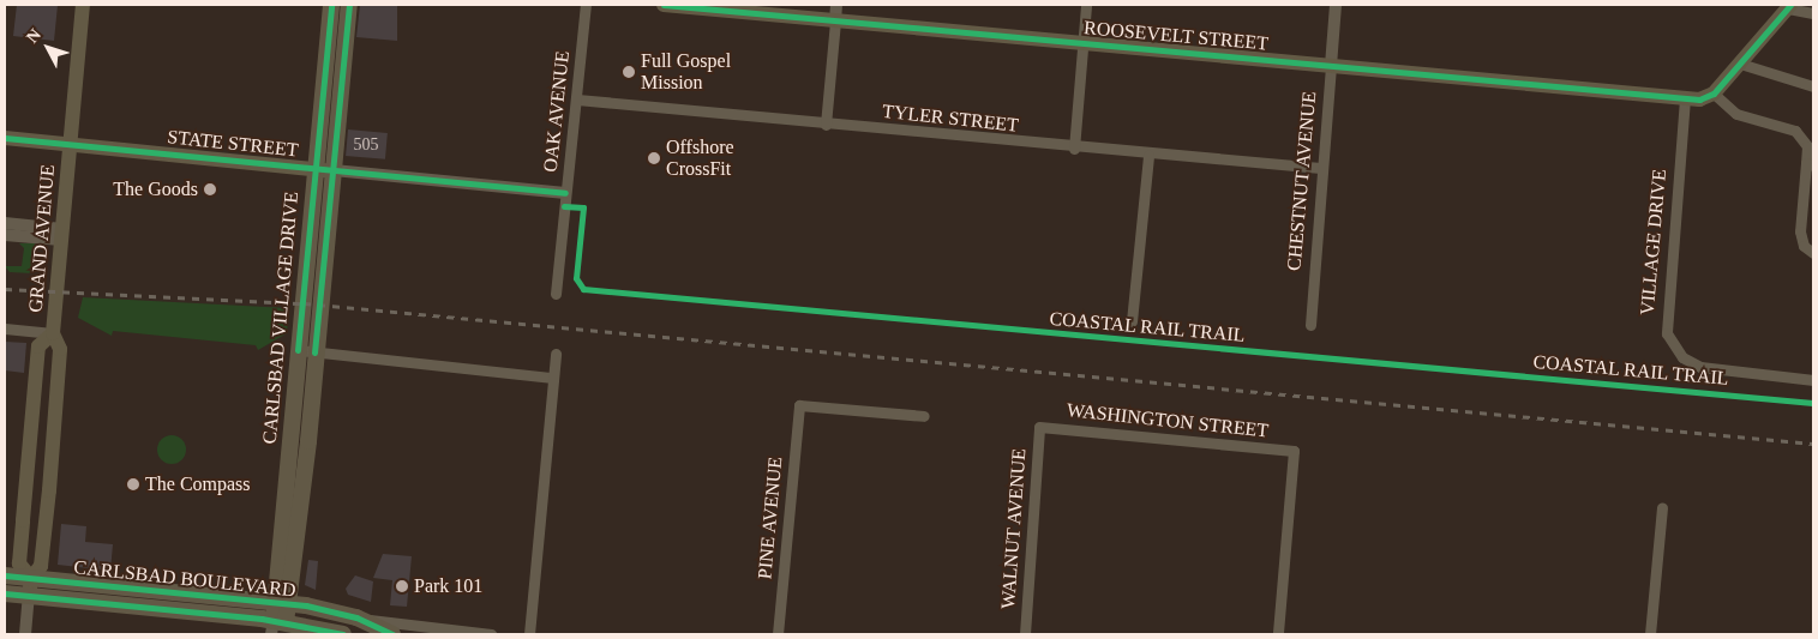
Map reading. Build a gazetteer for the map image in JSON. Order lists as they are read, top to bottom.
{
  "streets": {
    "main road": [
      "ROOSEVELT STREET",
      "STATE STREET",
      "GRAND AVENUE",
      "CARLSBAD VILLAGE DRIVE",
      "CARLSBAD BOULEVARD"
    ],
    "street": [
      "OAK AVENUE",
      "TYLER STREET",
      "CHESTNUT AVENUE",
      "VILLAGE DRIVE",
      "WASHINGTON STREET",
      "PINE AVENUE",
      "WALNUT AVENUE"
    ],
    "cycle path": ["COASTAL RAIL TRAIL"]
  },
  "crossings": [
    ["ROOSEVELT STREET", "CHESTNUT AVENUE"],
    ["ROOSEVELT STREET", "VILLAGE DRIVE"],
    ["OAK AVENUE", "TYLER STREET"],
    ["OAK AVENUE", "STATE STREET"],
    ["TYLER STREET", "CHESTNUT AVENUE"],
    ["STATE STREET", "GRAND AVENUE"],
    ["STATE STREET", "CARLSBAD VILLAGE DRIVE"],
    ["GRAND AVENUE", "CARLSBAD BOULEVARD"],
    ["CARLSBAD VILLAGE DRIVE", "CARLSBAD BOULEVARD"],
    ["WASHINGTON STREET", "WALNUT AVENUE"]
  ],
  "places": [
    "Full Gospel Mission",
    "Offshore CrossFit",
    "The Goods",
    "The Compass",
    "Park 101"
  ],
  "house_numbers": ["505"],
  "north": "top left"
}
